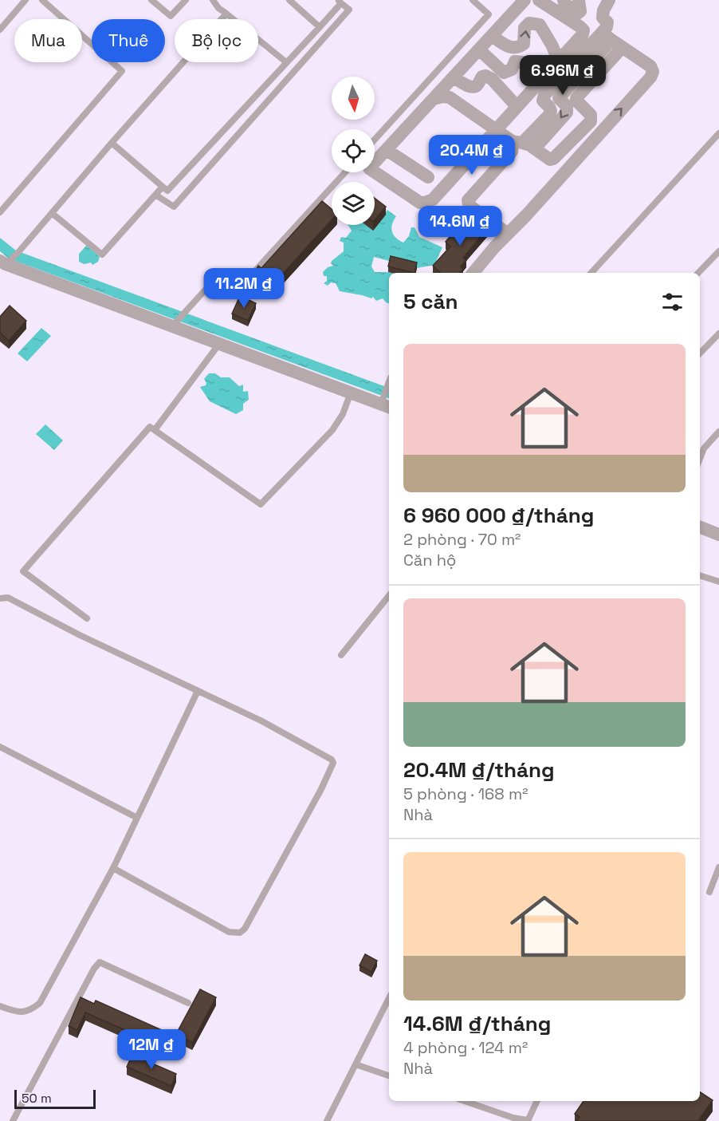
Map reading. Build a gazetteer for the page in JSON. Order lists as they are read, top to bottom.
{
  "scale_bar": "50 m",
  "north": "bottom",
  "page": {
    "chip": ["Mua", "Thuê", "Bộ lọc"],
    "price": [
      "6.96M ₫",
      "20.4M ₫",
      "14.6M ₫",
      "11.2M ₫",
      "12M ₫"
    ],
    "heading": "5 căn",
    "list": [
      {
        "name": "6 960 000 ₫/tháng",
        "note": "2 phòng · 70 m² · Căn hộ"
      },
      {
        "name": "20.4M ₫/tháng",
        "note": "5 phòng · 168 m² · Nhà"
      },
      {
        "name": "14.6M ₫/tháng",
        "note": "4 phòng · 124 m² · Nhà"
      }
    ],
    "scale": "50 m"
  }
}
